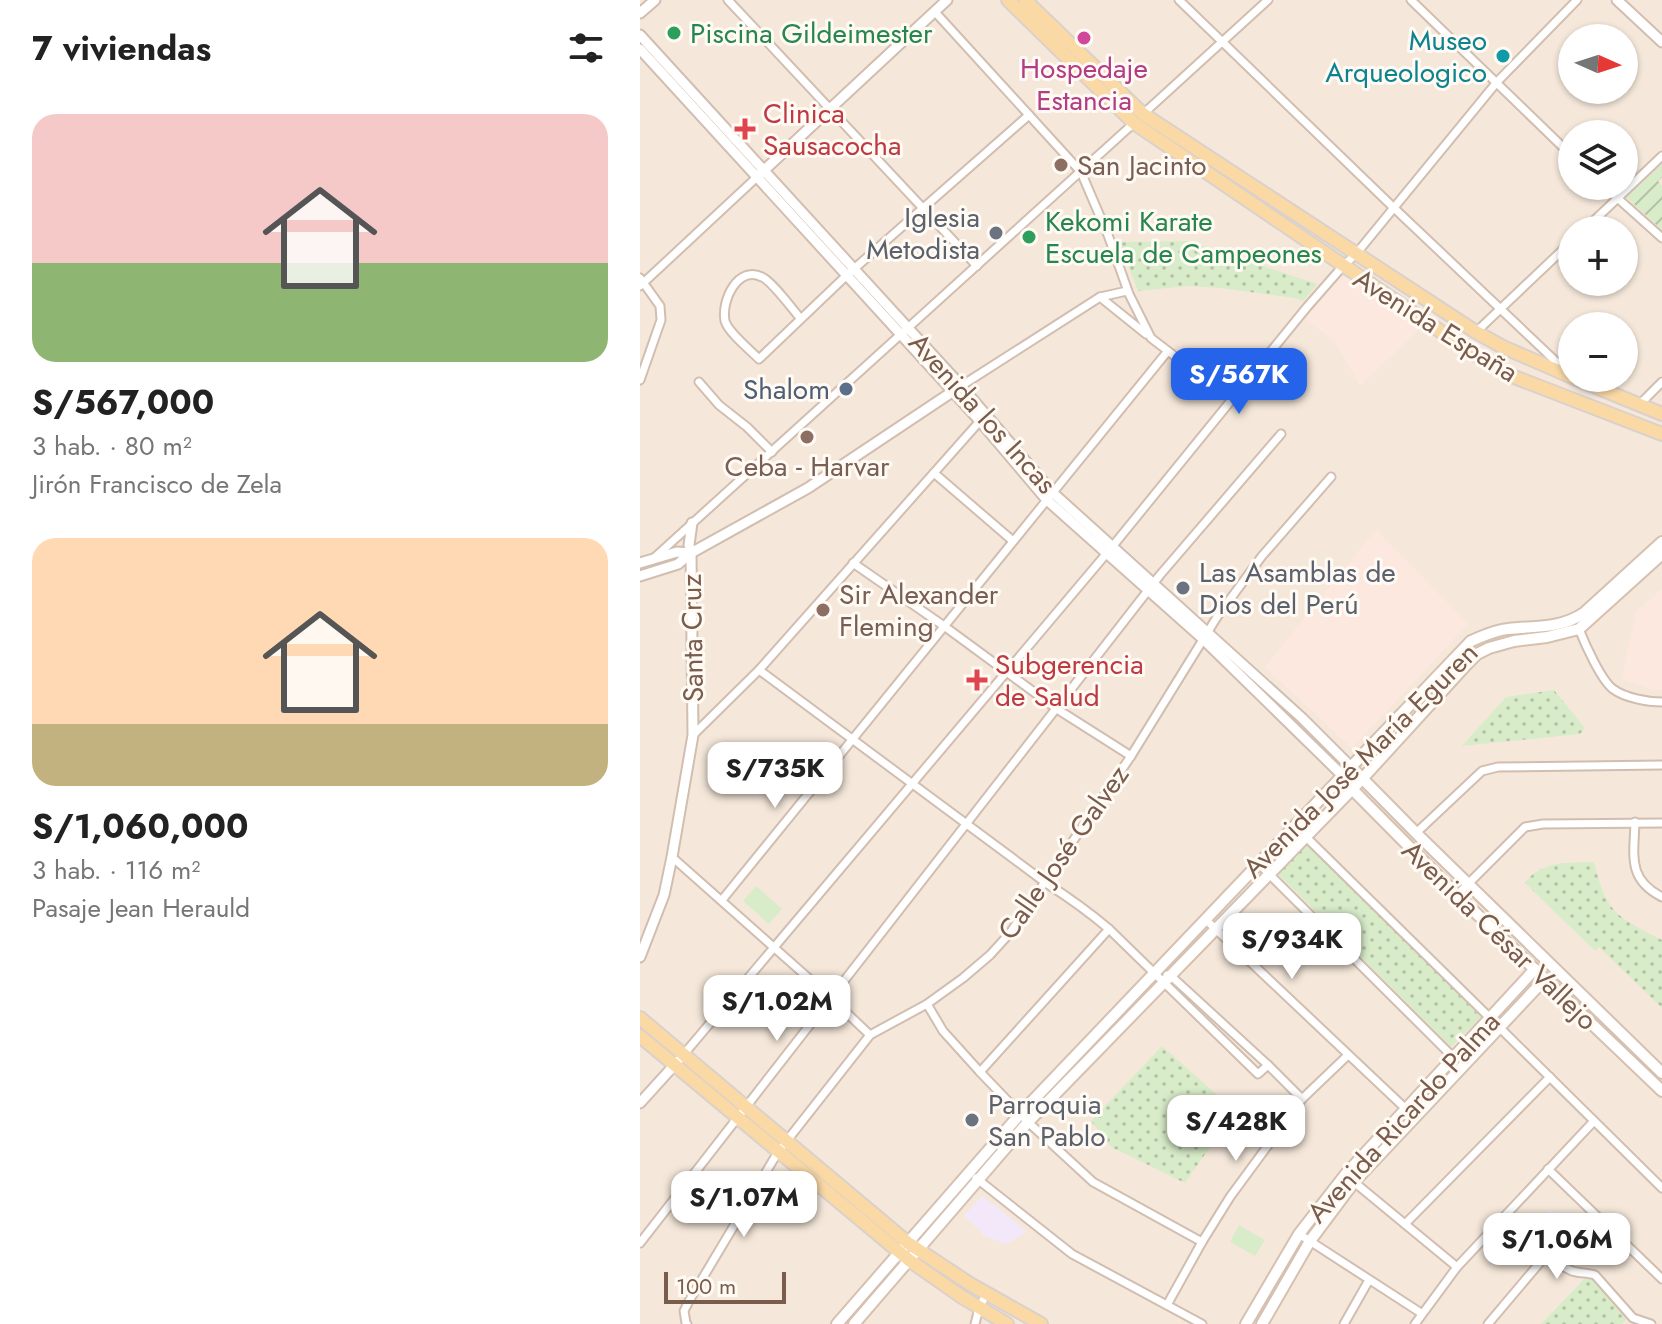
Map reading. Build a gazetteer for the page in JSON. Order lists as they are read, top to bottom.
{
  "streets": {
    "main road": [
      "Avenida España",
      "Avenida José María Eguren",
      "Avenida César Vallejo",
      "Avenida Ricardo Palma"
    ],
    "street": ["Avenida los Incas", "Santa Cruz", "Calle José Galvez"]
  },
  "crossings": [
    ["Avenida los Incas", "Avenida José María Eguren"],
    ["Avenida los Incas", "Calle José Galvez"],
    ["Avenida los Incas", "Avenida César Vallejo"],
    ["Avenida José María Eguren", "Avenida César Vallejo"],
    ["Avenida César Vallejo", "Avenida Ricardo Palma"]
  ],
  "places": {
    "other": [
      "Piscina Gildeimester",
      "Hospedaje Estancia",
      "Museo Arqueologico",
      "San Jacinto",
      "Iglesia Metodista",
      "Kekomi Karate Escuela de Campeones",
      "Shalom",
      "Ceba - Harvar",
      "Las Asamblas de Dios del Perú",
      "Sir Alexander Fleming",
      "Parroquia San Pablo"
    ],
    "health": ["Clinica Sausacocha", "Subgerencia de Salud"]
  },
  "scale_bar": "100 m",
  "north": "right",
  "page": {
    "heading": "7 viviendas",
    "map_buttons": ["+", "−"],
    "list": [
      {
        "name": "S/567,000",
        "note": "3 hab. · 80 m² · Jirón Francisco de Zela"
      },
      {
        "name": "S/1,060,000",
        "note": "3 hab. · 116 m² · Pasaje Jean Herauld"
      }
    ],
    "price": [
      "S/567K",
      "S/735K",
      "S/934K",
      "S/1.02M",
      "S/428K",
      "S/1.07M",
      "S/1.06M"
    ],
    "scale": "100 m"
  }
}
